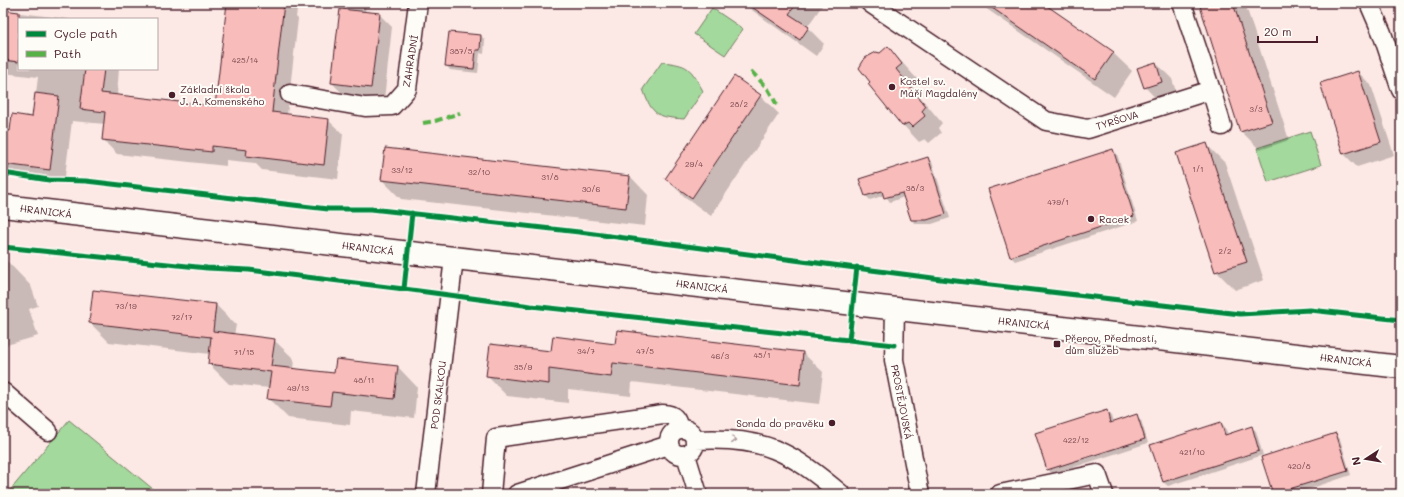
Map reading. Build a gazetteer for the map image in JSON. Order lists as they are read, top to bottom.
{
  "streets": {
    "main road": ["HRANICKÁ"],
    "street": [
      "ZAHRADNÍ",
      "TYRŠOVA",
      "POD SKALKOU",
      "PROSTĚJOVSKÁ"
    ]
  },
  "crossings": [
    ["HRANICKÁ", "POD SKALKOU"],
    ["HRANICKÁ", "PROSTĚJOVSKÁ"]
  ],
  "places": {
    "other": [
      "Kostel sv. Máří Magdalény",
      "Základní škola J. A. Komenského",
      "Racek",
      "Sonda do pravěku"
    ],
    "transit": ["Přerov, Předmostí, dům služeb"]
  },
  "house_numbers": [
    "387/5",
    "425/14",
    "28/2",
    "3/3",
    "29/4",
    "1/1",
    "33/12",
    "32/10",
    "31/8",
    "38/3",
    "30/6",
    "479/1",
    "2/2",
    "73/19",
    "72/17",
    "34/7",
    "47/5",
    "71/15",
    "45/1",
    "46/3",
    "35/9",
    "48/11",
    "49/13",
    "422/12",
    "421/10",
    "420/8"
  ],
  "legend": ["Cycle path", "Path"],
  "scale_bar": "20 m",
  "north": "left"
}
